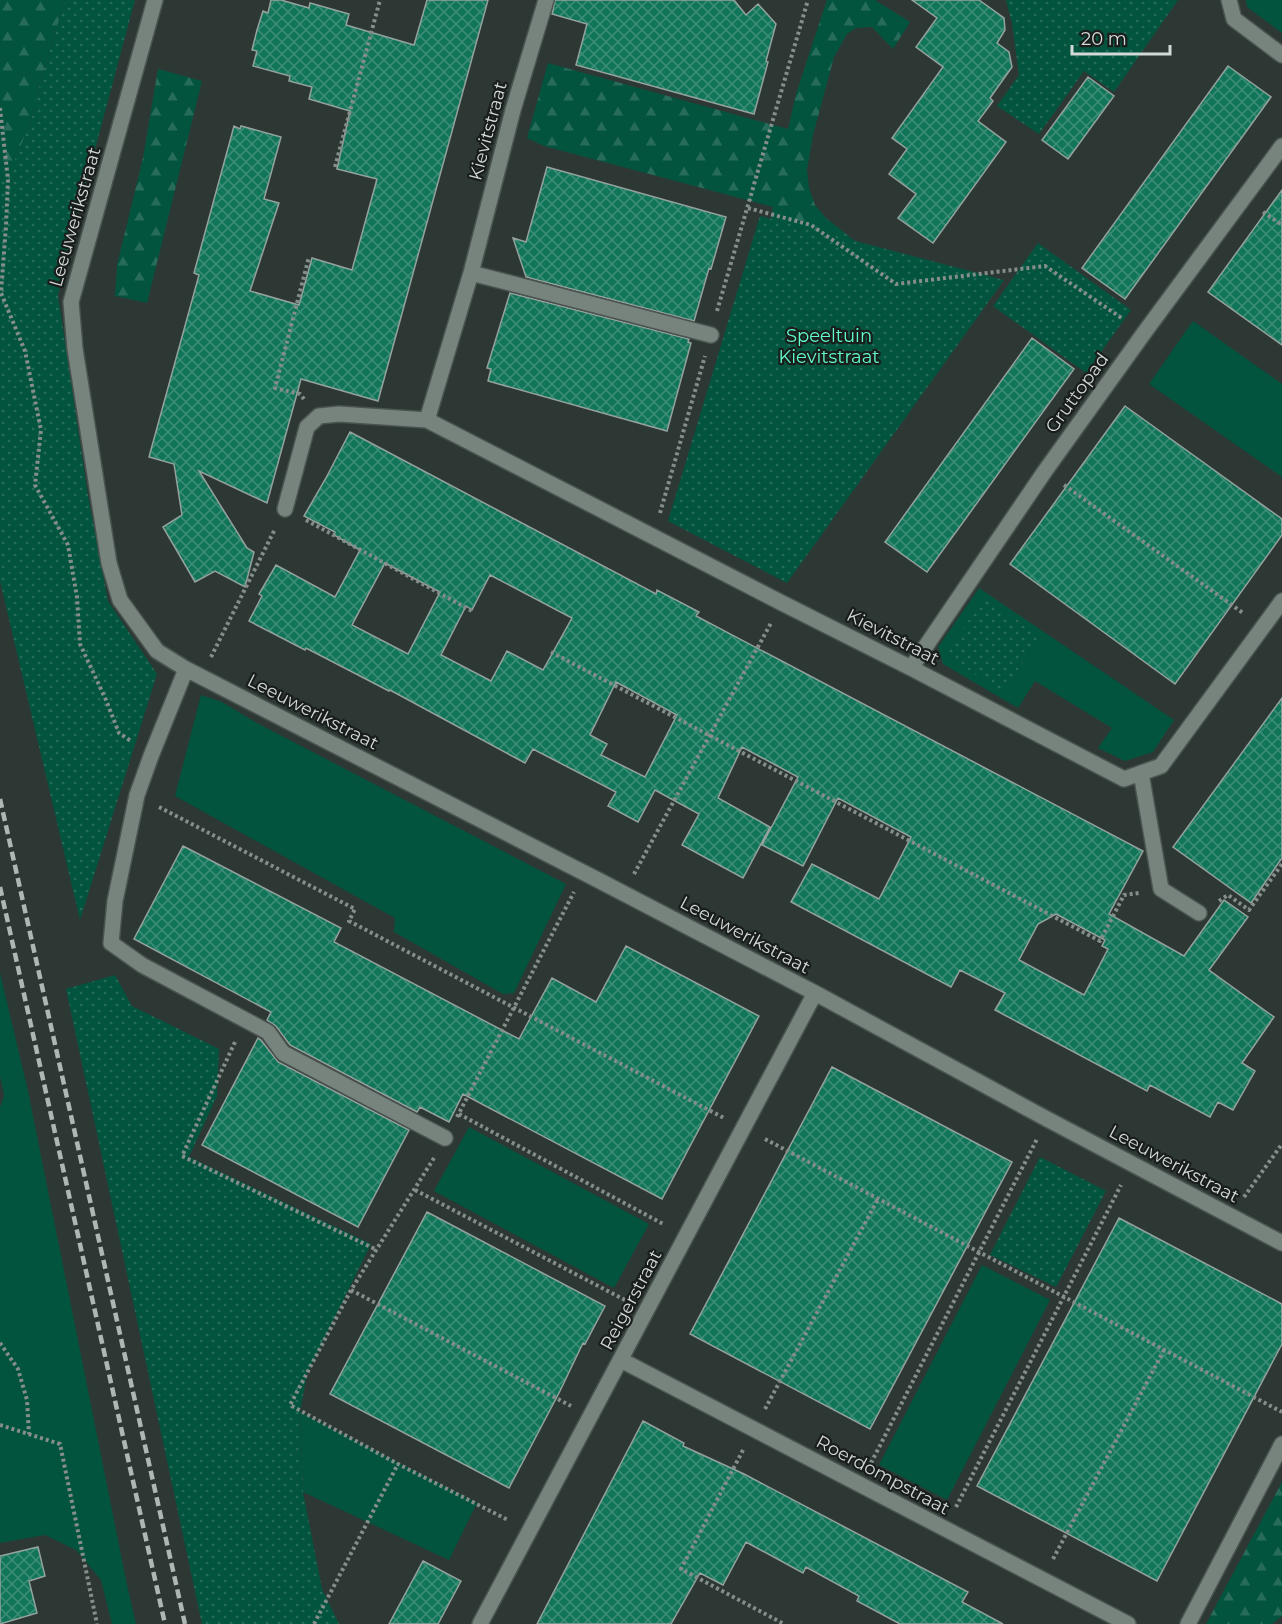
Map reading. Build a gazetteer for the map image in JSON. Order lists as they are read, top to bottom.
{
  "streets": {
    "street": [
      "Kievitstraat",
      "Leeuwerikstraat",
      "Gruttopad",
      "Reigerstraat",
      "Roerdompstraat"
    ]
  },
  "crossings": [
    ["Kievitstraat", "Gruttopad"],
    ["Leeuwerikstraat", "Reigerstraat"],
    ["Reigerstraat", "Roerdompstraat"]
  ],
  "parks": ["Speeltuin Kievitstraat"],
  "scale_bar": "20 m"
}
